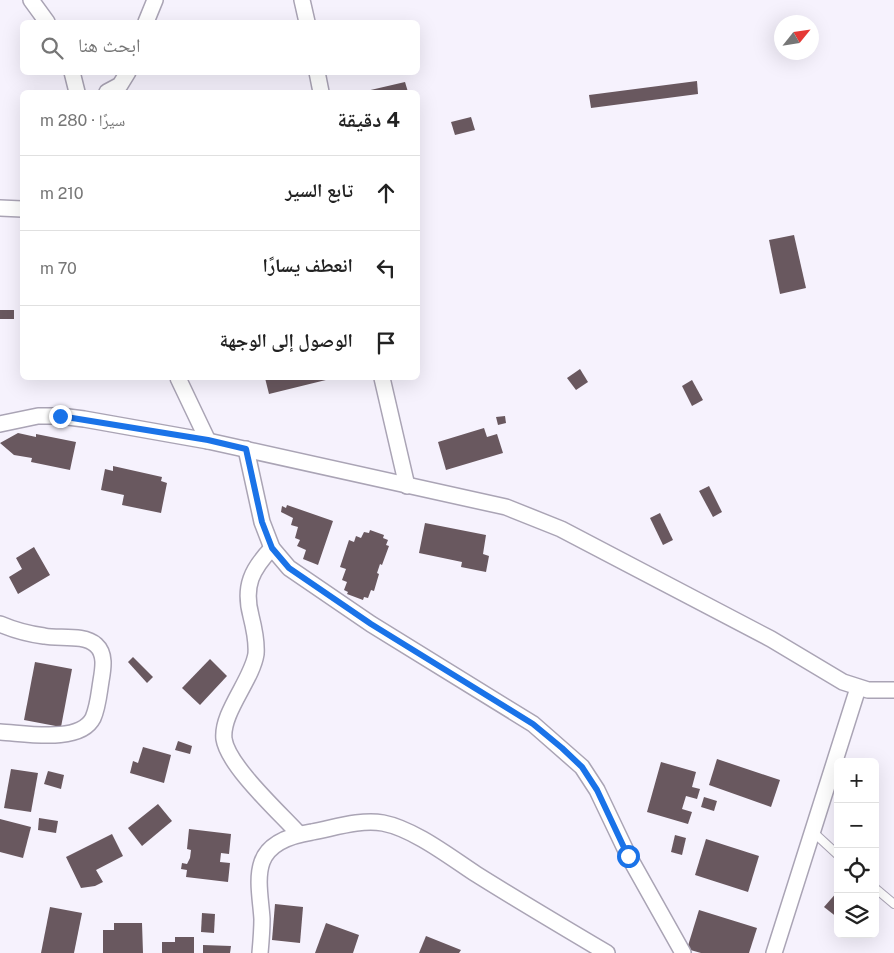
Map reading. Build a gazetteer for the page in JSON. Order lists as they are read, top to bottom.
{
  "north": "top right",
  "page": {
    "search": "ابحث هنا",
    "heading": ["4 دقيقة", "سيرًا · 280 m"],
    "list": [
      ["تابع السير", "210 m"],
      ["انعطف يسارًا", "70 m"],
      "الوصول إلى الوجهة"
    ],
    "map_buttons": ["+", "−"]
  }
}
